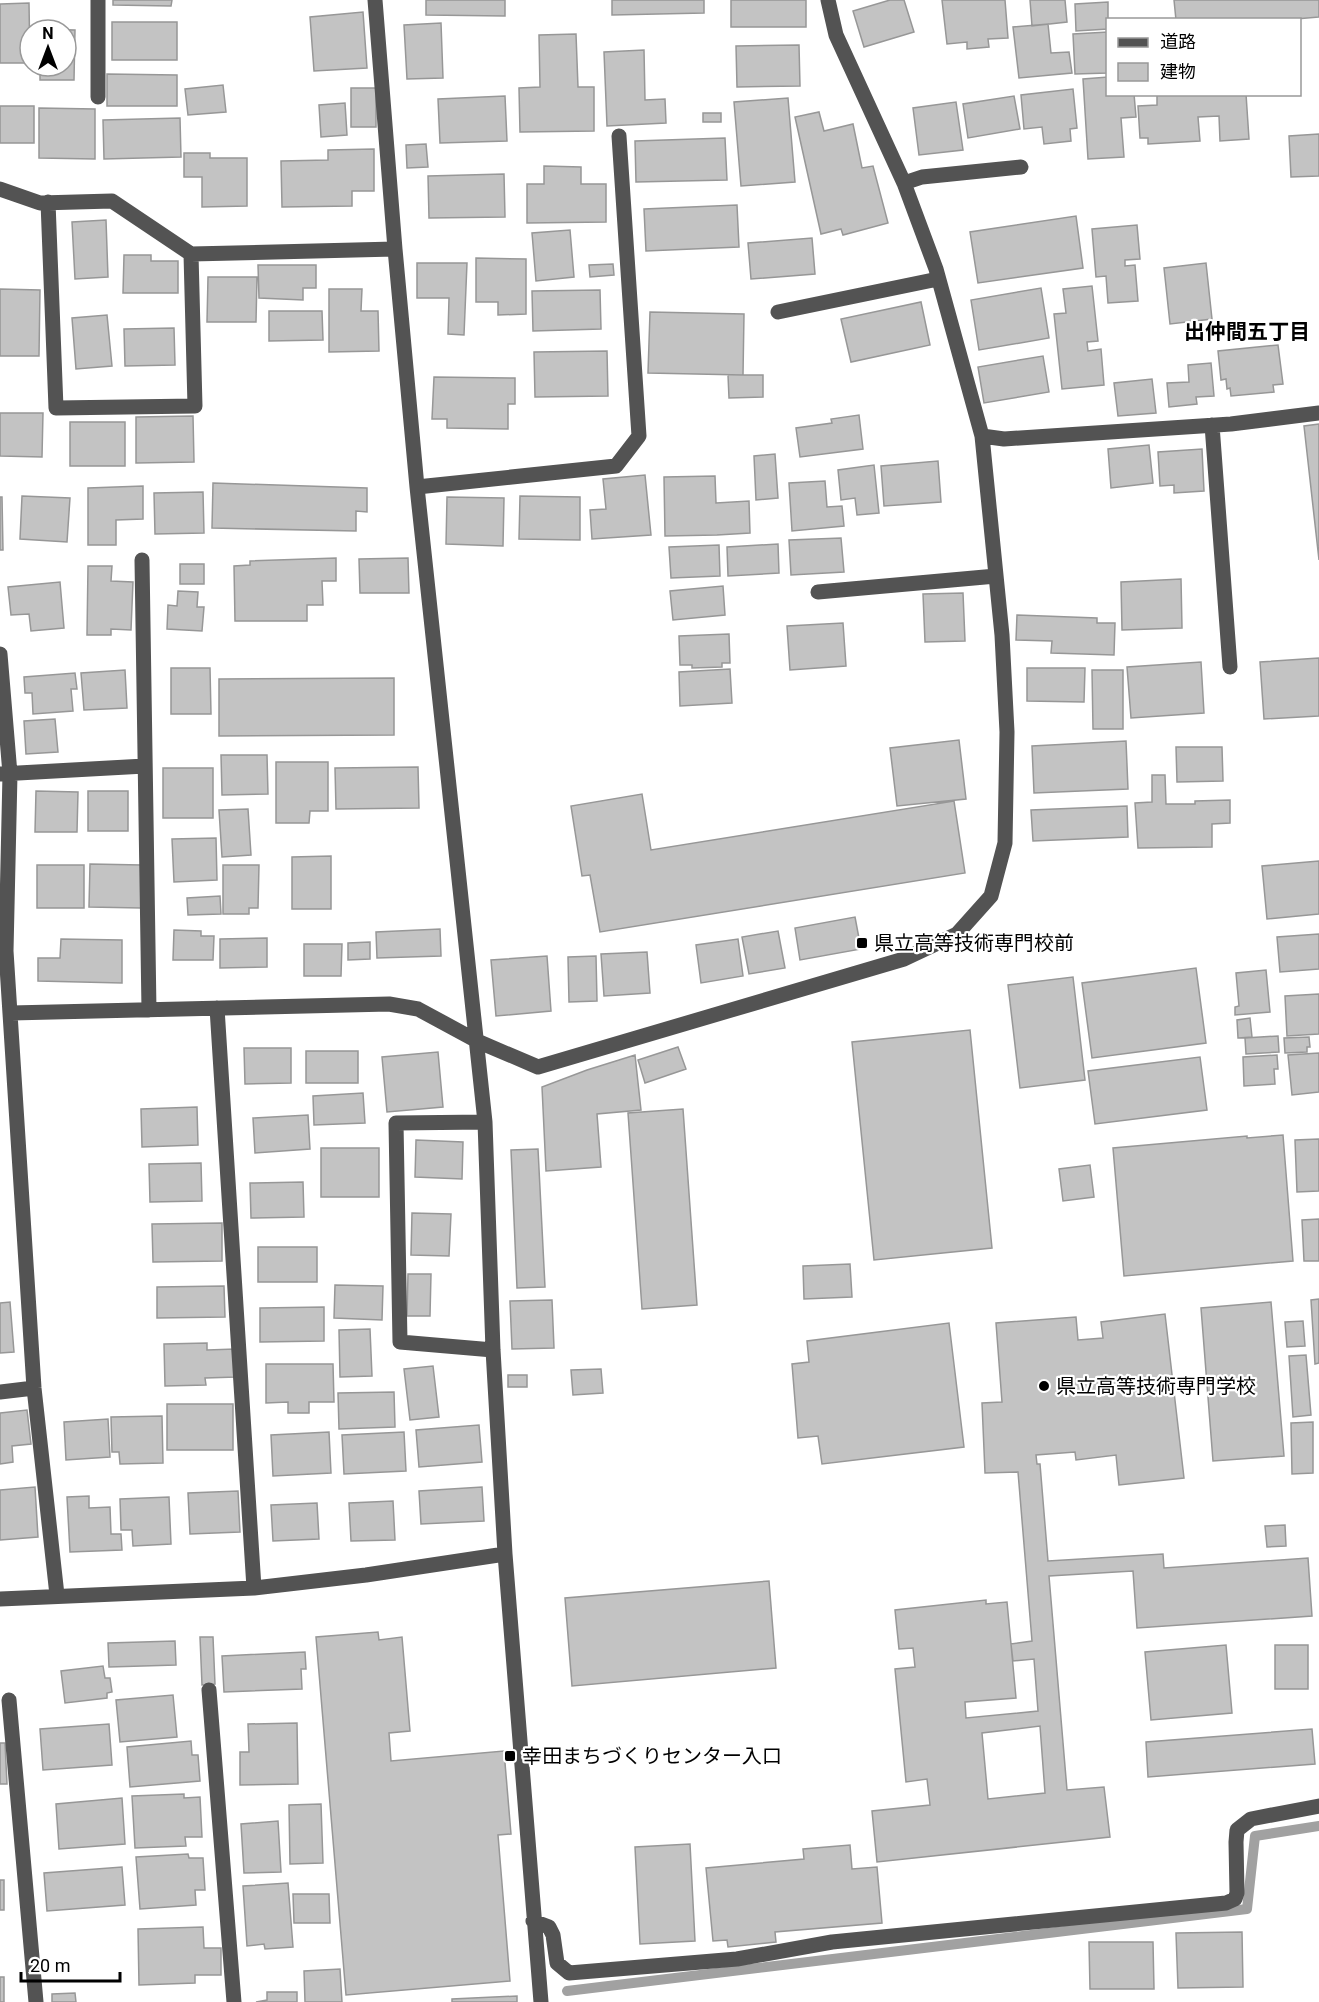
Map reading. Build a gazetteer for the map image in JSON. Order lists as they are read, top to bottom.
{
  "districts": ["出仲間五丁目"],
  "places": {
    "transit": ["県立高等技術専門校前", "幸田まちづくりセンター入口"],
    "other": ["県立高等技術専門学校"]
  },
  "legend": ["道路", "建物"],
  "scale_bar": "20 m",
  "north": "top"
}
